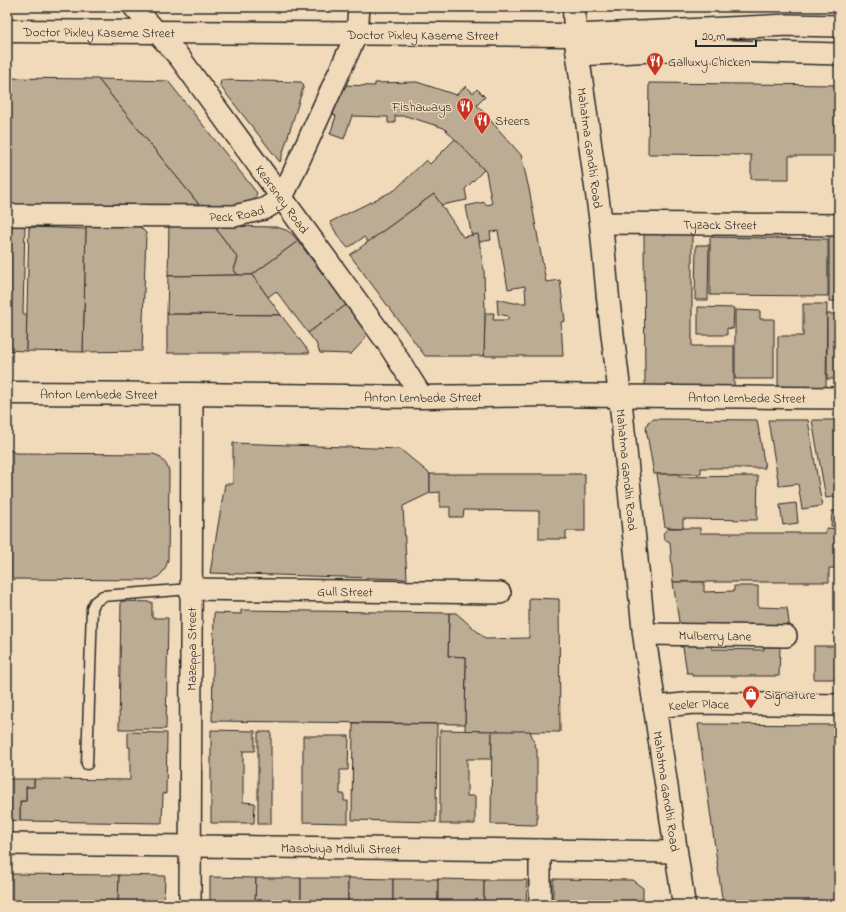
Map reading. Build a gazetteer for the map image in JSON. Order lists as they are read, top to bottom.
{
  "streets": {
    "main road": ["Doctor Pixley Kaseme Street", "Mahatma Gandhi Road", "Anton Lembede Street"],
    "street": [
      "Kearsney Road",
      "Peck Road",
      "Tyzack Street",
      "Gull Street",
      "Mulberry Lane",
      "Mazeppa Street",
      "Keeler Place",
      "Masobiya Mdluli Street"
    ]
  },
  "crossings": [
    ["Doctor Pixley Kaseme Street", "Mahatma Gandhi Road"],
    ["Doctor Pixley Kaseme Street", "Kearsney Road"],
    ["Mahatma Gandhi Road", "Tyzack Street"],
    ["Mahatma Gandhi Road", "Anton Lembede Street"],
    ["Mahatma Gandhi Road", "Mulberry Lane"],
    ["Mahatma Gandhi Road", "Keeler Place"],
    ["Mahatma Gandhi Road", "Masobiya Mdluli Street"],
    ["Kearsney Road", "Peck Road"],
    ["Kearsney Road", "Anton Lembede Street"],
    ["Anton Lembede Street", "Mazeppa Street"],
    ["Gull Street", "Mazeppa Street"],
    ["Mazeppa Street", "Masobiya Mdluli Street"]
  ],
  "places": {
    "restaurant": ["Galluxy Chicken", "Fishaways", "Steers"],
    "shop": ["Signature"]
  },
  "scale_bar": "20 m"
}
